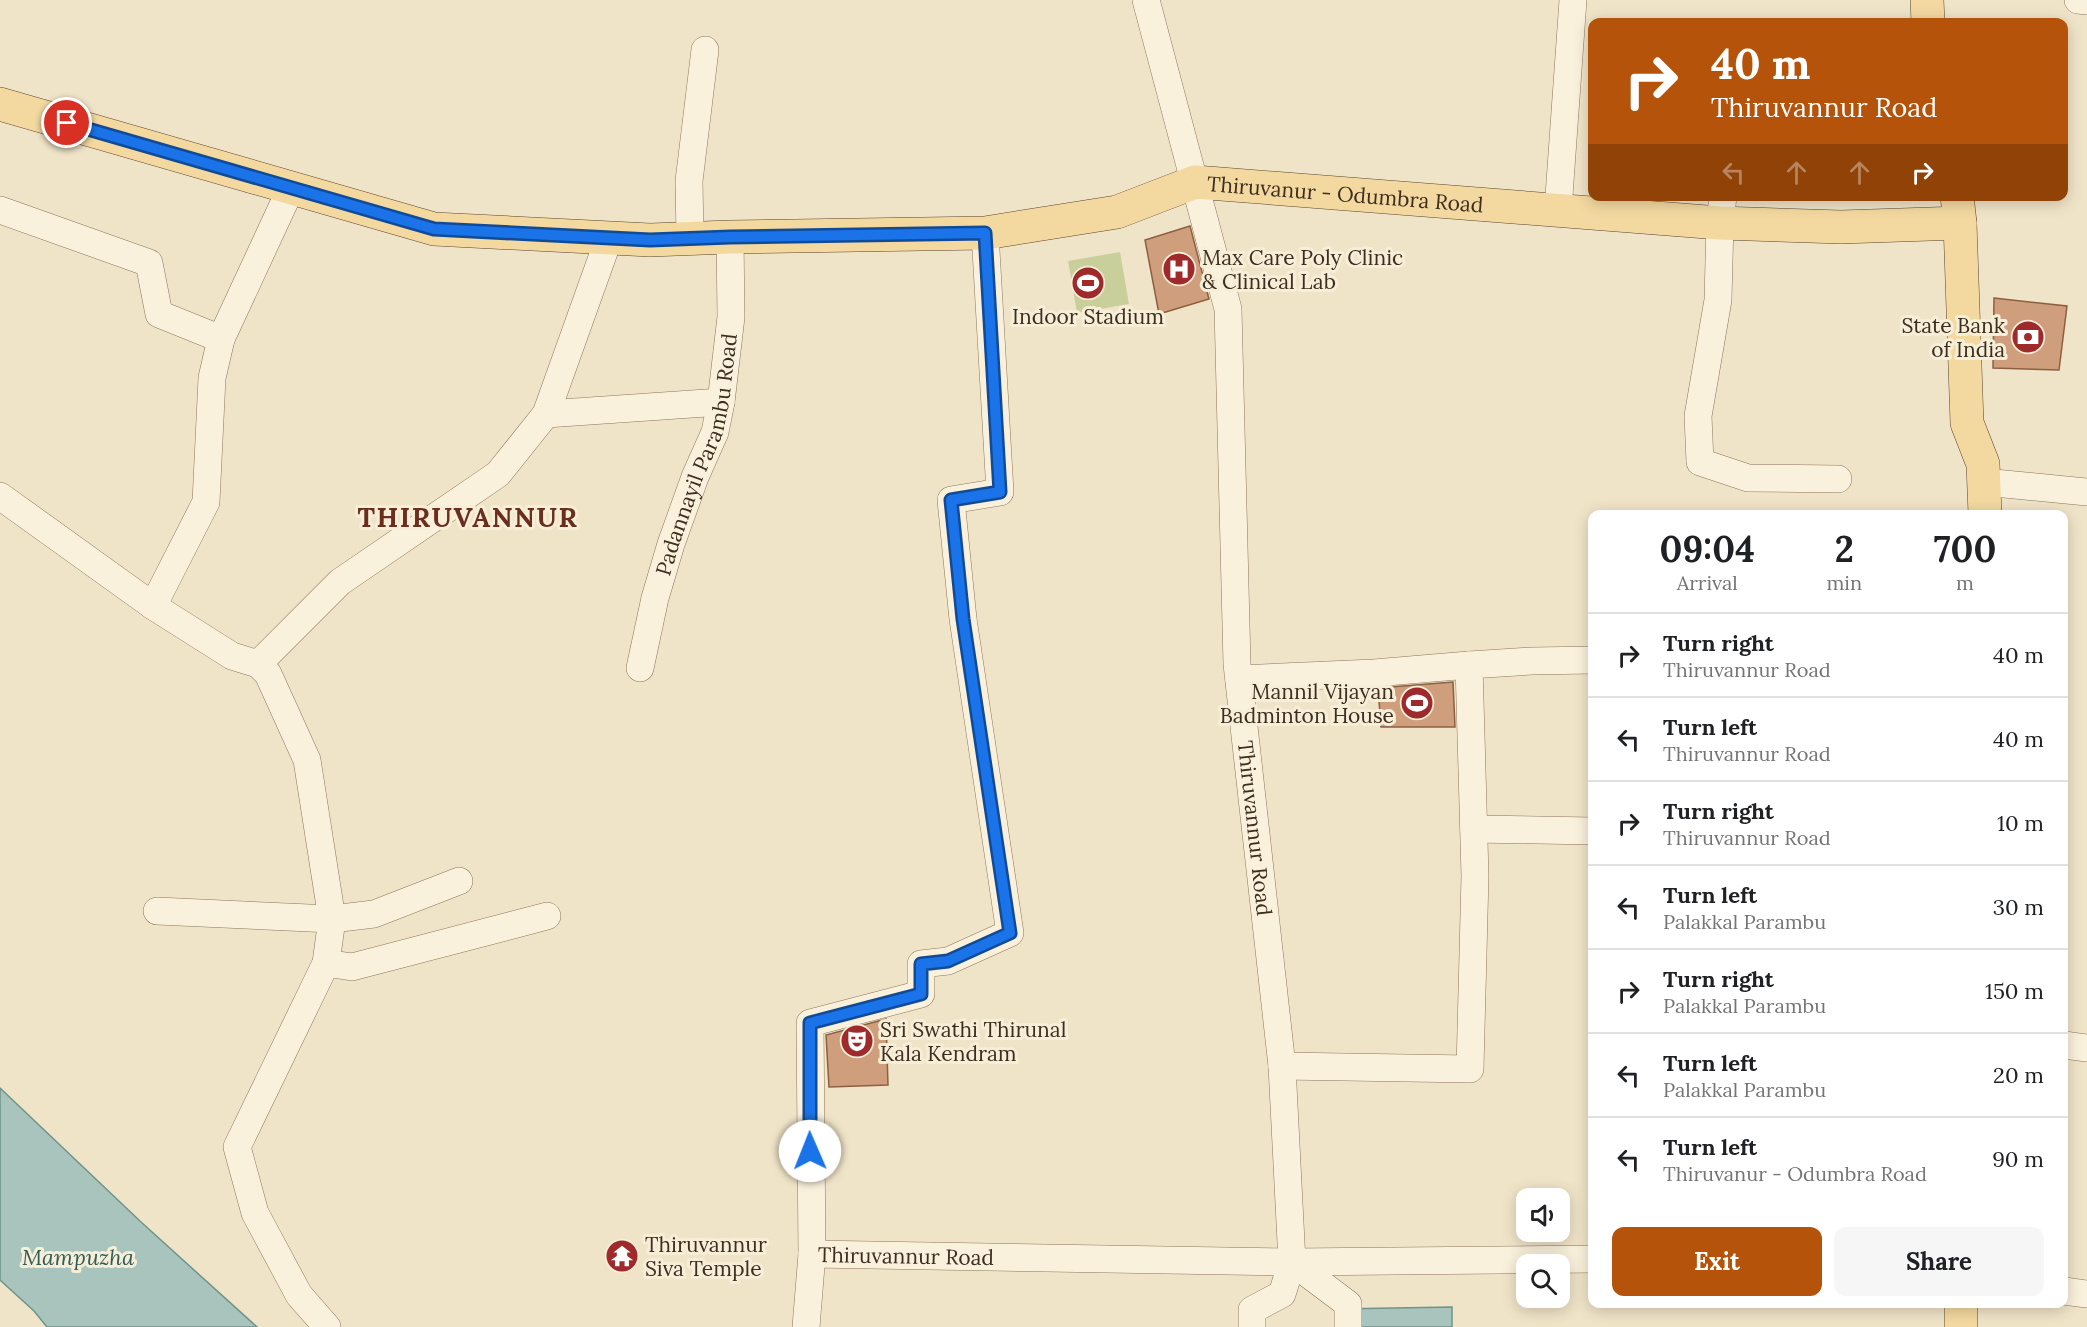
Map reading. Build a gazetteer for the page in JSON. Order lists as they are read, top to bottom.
{
  "streets": {
    "main road": ["Thiruvanur - Odumbra Road"],
    "street": ["Padannayil Parambu Road", "Thiruvannur Road"]
  },
  "crossings": [
    ["Thiruvanur - Odumbra Road", "Padannayil Parambu Road"],
    ["Thiruvanur - Odumbra Road", "Thiruvannur Road"]
  ],
  "districts": ["THIRUVANNUR"],
  "water": ["Mampuzha"],
  "places": {
    "hospital": ["Max Care Poly Clinic & Clinical Lab"],
    "sports": ["Indoor Stadium", "Mannil Vijayan Badminton House"],
    "bank": ["State Bank of India"],
    "theatre": ["Sri Swathi Thirunal Kala Kendram"],
    "temple": ["Thiruvannur Siva Temple"]
  },
  "page": {
    "turn": ["40 m", "Thiruvannur Road"],
    "eta": [
      "09:04",
      "Arrival",
      "2",
      "min",
      "700",
      "m"
    ],
    "list": [
      {
        "name": "Turn right",
        "note": "Thiruvannur Road",
        "value": "40 m"
      },
      {
        "name": "Turn left",
        "note": "Thiruvannur Road",
        "value": "40 m"
      },
      {
        "name": "Turn right",
        "note": "Thiruvannur Road",
        "value": "10 m"
      },
      {
        "name": "Turn left",
        "note": "Palakkal Parambu",
        "value": "30 m"
      },
      {
        "name": "Turn right",
        "note": "Palakkal Parambu",
        "value": "150 m"
      },
      {
        "name": "Turn left",
        "note": "Palakkal Parambu",
        "value": "20 m"
      },
      {
        "name": "Turn left",
        "note": "Thiruvanur - Odumbra Road",
        "value": "90 m"
      }
    ],
    "buttons": ["Exit", "Share"]
  }
}
